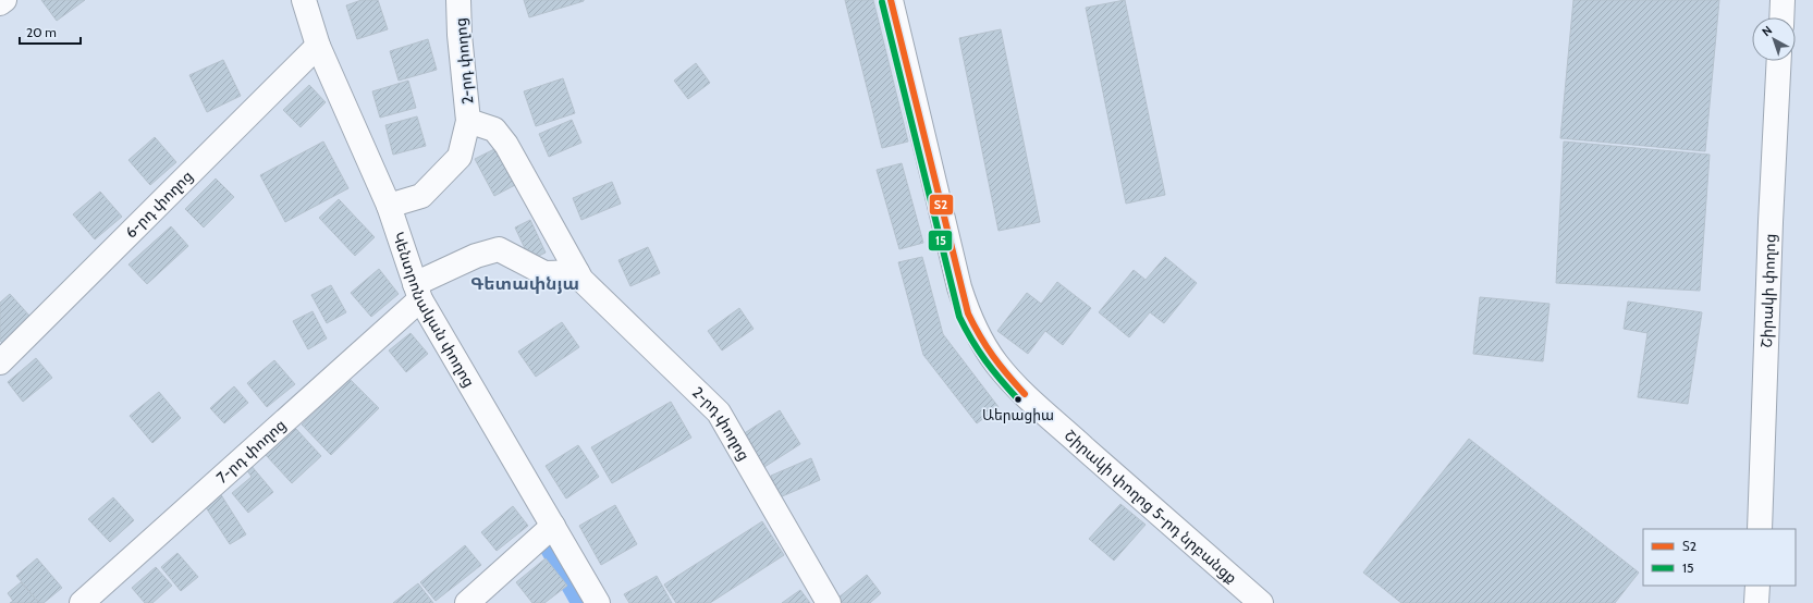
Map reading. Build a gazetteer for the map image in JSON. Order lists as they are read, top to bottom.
{
  "streets": {
    "street": [
      "2-րդ փողոց",
      "6-րդ փողոց",
      "Շիրակի փողոց",
      "Կենտրոնական փողոց",
      "7-րդ փողոց",
      "Շիրակի փողոց 5-րդ նրբանցք"
    ]
  },
  "crossings": [
    ["2-րդ փողոց", "Կենտրոնական փողոց"],
    ["6-րդ փողոց", "Կենտրոնական փողոց"],
    ["Կենտրոնական փողոց", "7-րդ փողոց"]
  ],
  "districts": ["Գետափնյա"],
  "places": ["Աերացիա"],
  "lines": ["transit line Տ2", "transit line 15"],
  "legend": ["Տ2", "15"],
  "scale_bar": "20 m",
  "north": "top left"
}
